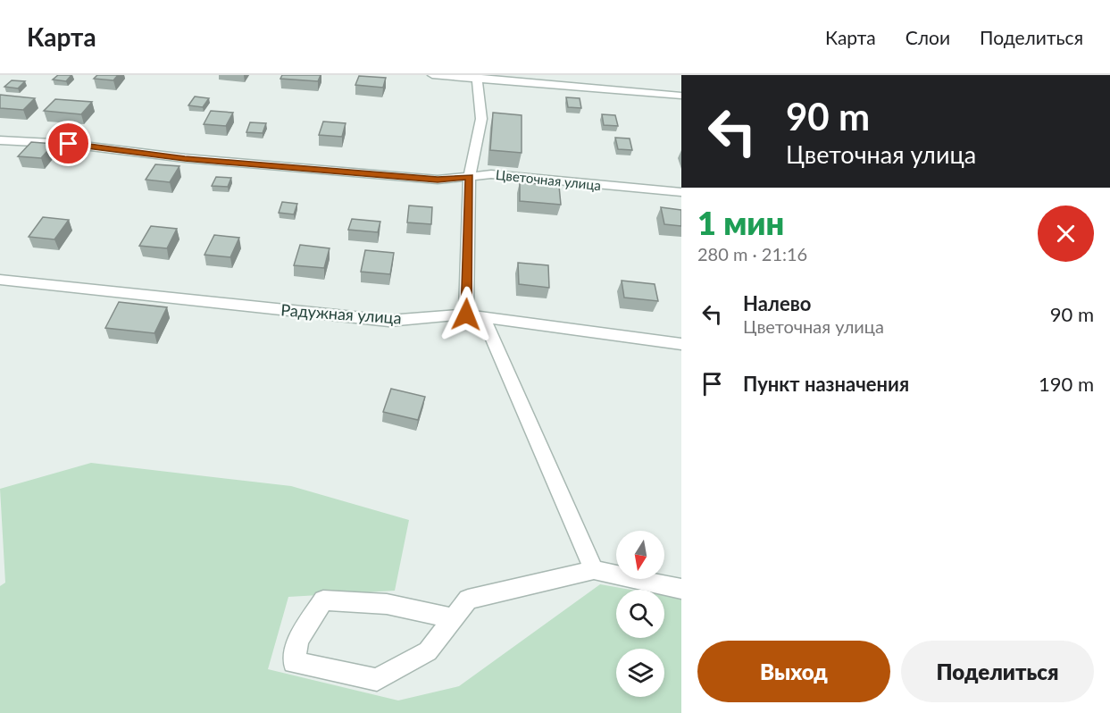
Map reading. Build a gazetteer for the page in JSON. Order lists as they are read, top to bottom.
{
  "streets": {
    "street": ["Цветочная улица", "Радужная улица"]
  },
  "north": "bottom",
  "page": {
    "header": "Карта",
    "nav": ["Карта", "Слои", "Поделиться"],
    "turn": ["90 m", "Цветочная улица"],
    "heading": ["1 мин", "280 m · 21:16"],
    "list": [
      {
        "name": "Налево",
        "note": "Цветочная улица",
        "value": "90 m"
      },
      {
        "name": "Пункт назначения",
        "value": "190 m"
      }
    ],
    "buttons": ["Выход", "Поделиться"]
  }
}
